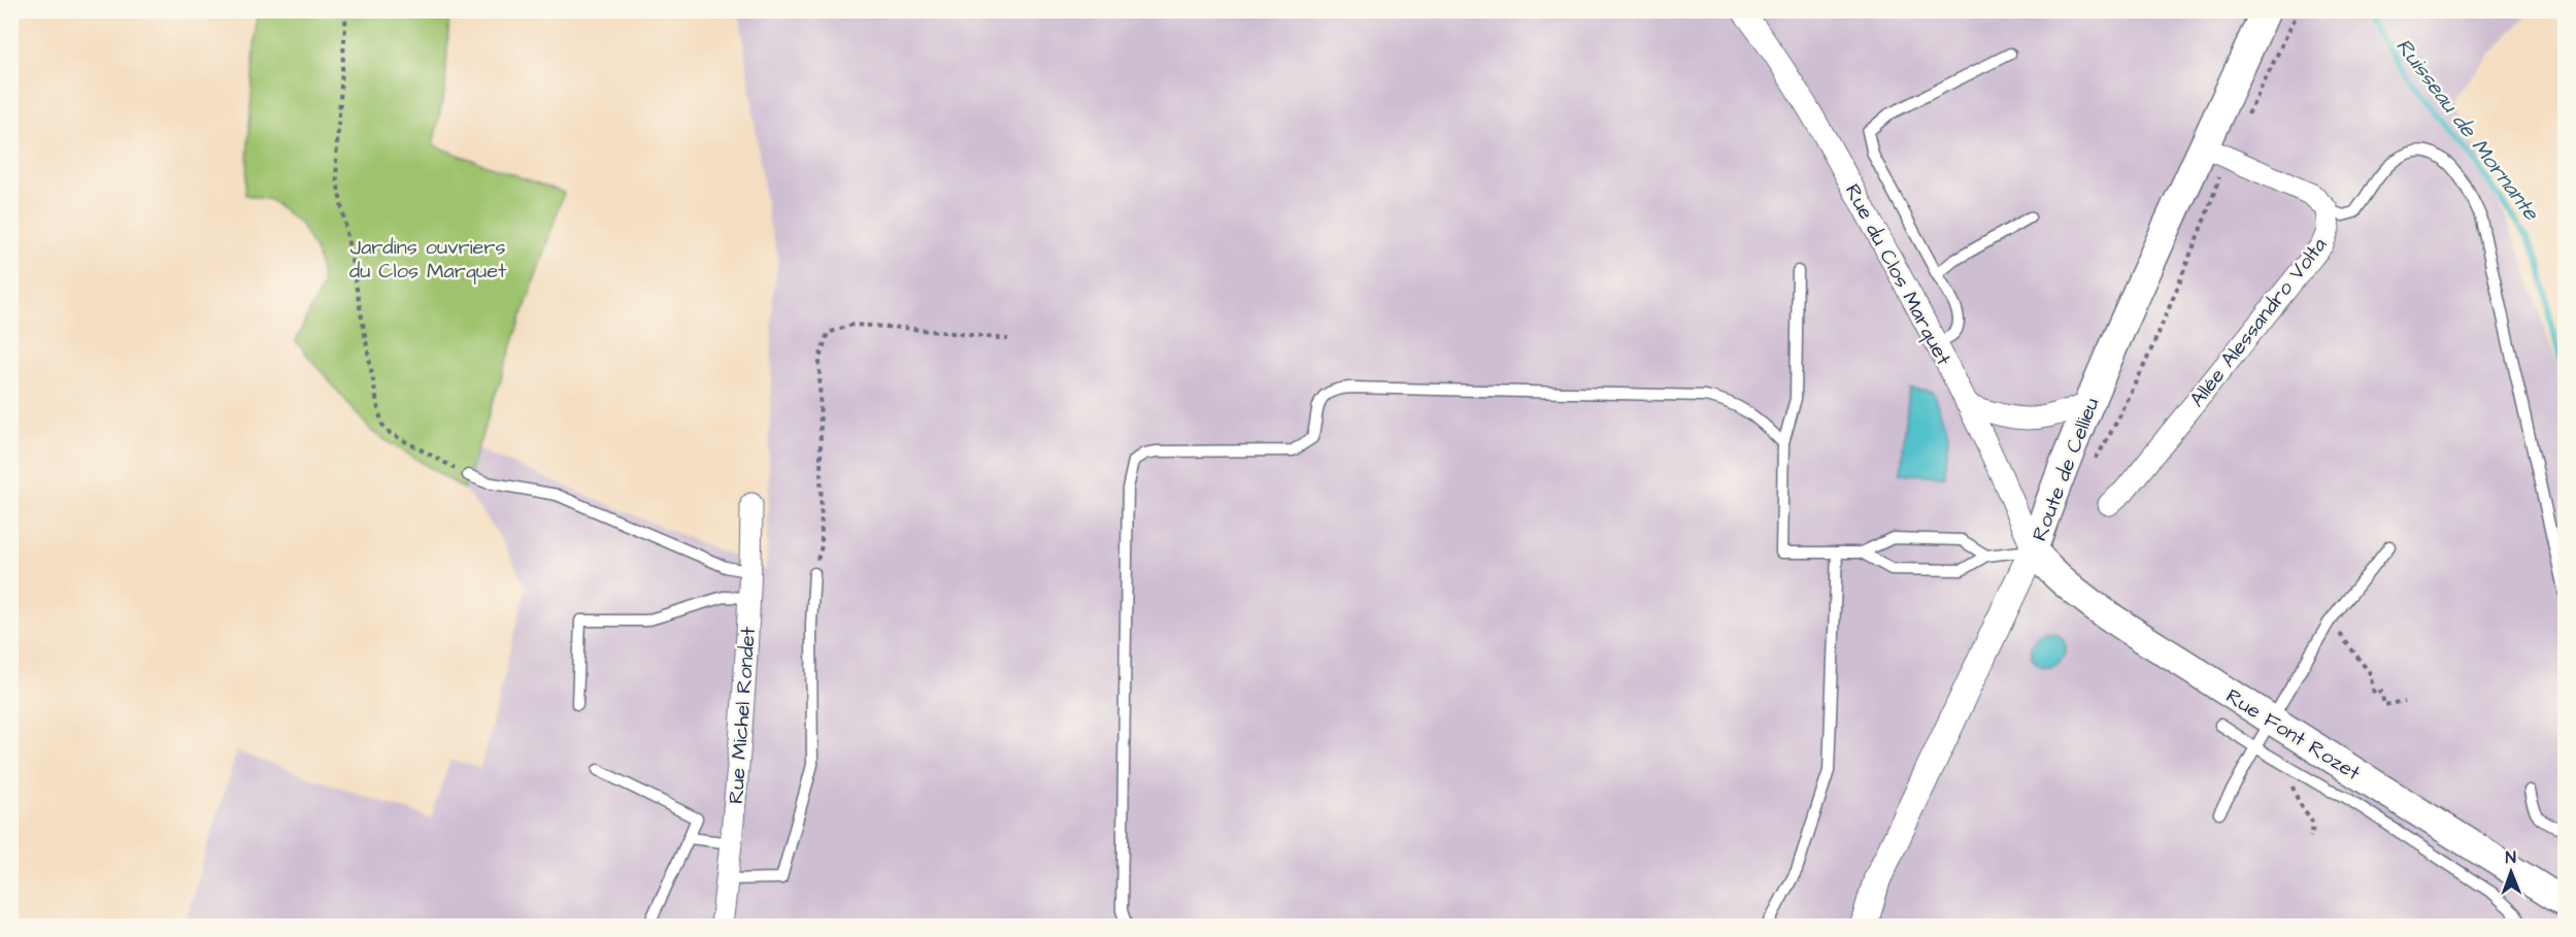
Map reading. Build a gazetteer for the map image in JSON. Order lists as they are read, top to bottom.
{
  "streets": {
    "main road": ["Route de Cellieu", "Rue Font Rozet"],
    "street": ["Rue du Clos Marquet", "Allée Alessandro Volta", "Rue Michel Rondet"]
  },
  "crossings": [
    ["Rue du Clos Marquet", "Route de Cellieu"],
    ["Rue du Clos Marquet", "Rue Font Rozet"],
    ["Allée Alessandro Volta", "Route de Cellieu"],
    ["Route de Cellieu", "Rue Font Rozet"]
  ],
  "water": ["Ruisseau de Mornante"],
  "parks": ["Jardins ouvriers du Clos Marquet"],
  "north": "top"
}
